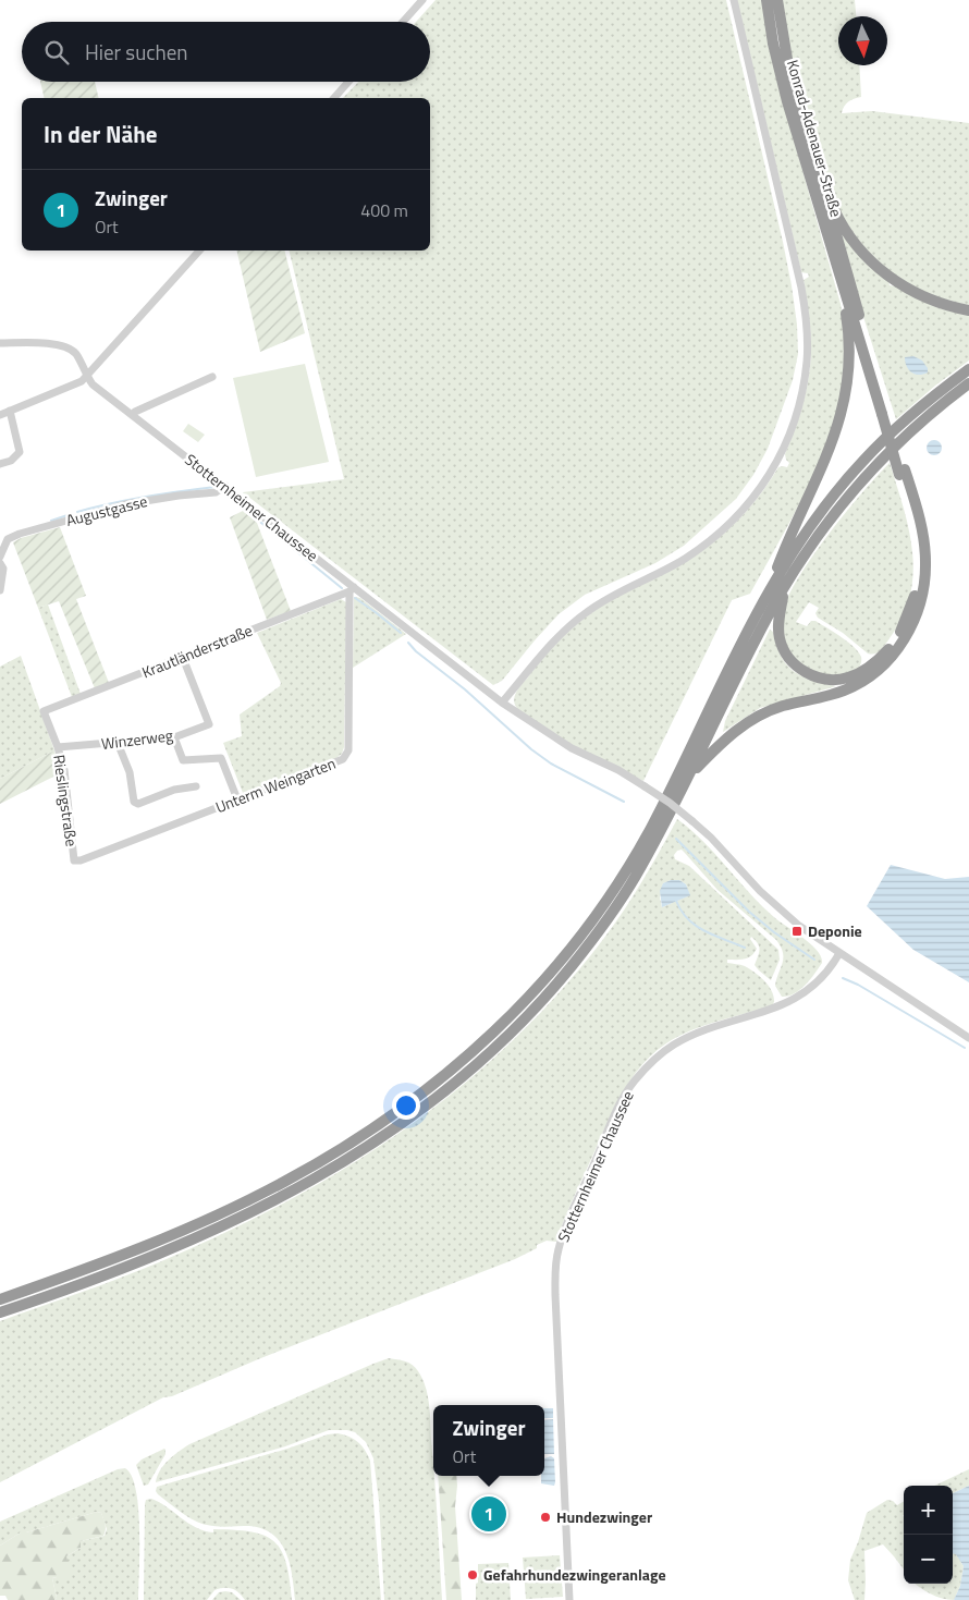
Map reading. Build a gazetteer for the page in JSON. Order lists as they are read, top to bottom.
{
  "streets": {
    "highway": ["Konrad-Adenauer-Straße"],
    "street": [
      "Stotternheimer Chaussee",
      "Augustgasse",
      "Krautländerstraße",
      "Winzerweg",
      "Unterm Weingarten",
      "Rieslingstraße"
    ]
  },
  "crossings": [
    ["Stotternheimer Chaussee", "Augustgasse"],
    ["Stotternheimer Chaussee", "Krautländerstraße"],
    ["Stotternheimer Chaussee", "Unterm Weingarten"],
    ["Krautländerstraße", "Winzerweg"],
    ["Krautländerstraße", "Unterm Weingarten"],
    ["Krautländerstraße", "Rieslingstraße"],
    ["Winzerweg", "Rieslingstraße"],
    ["Unterm Weingarten", "Rieslingstraße"]
  ],
  "places": {
    "transit": ["Deponie"],
    "other": ["Hundezwinger", "Gefahrhundezwingeranlage"]
  },
  "north": "bottom",
  "page": {
    "search": "Hier suchen",
    "heading": "In der Nähe",
    "list": [
      {
        "mark": "1",
        "name": "Zwinger",
        "note": "Ort",
        "value": "400 m"
      }
    ],
    "popup": ["Zwinger", "Ort"],
    "map_buttons": ["+", "−"],
    "pins": "1"
  }
}
